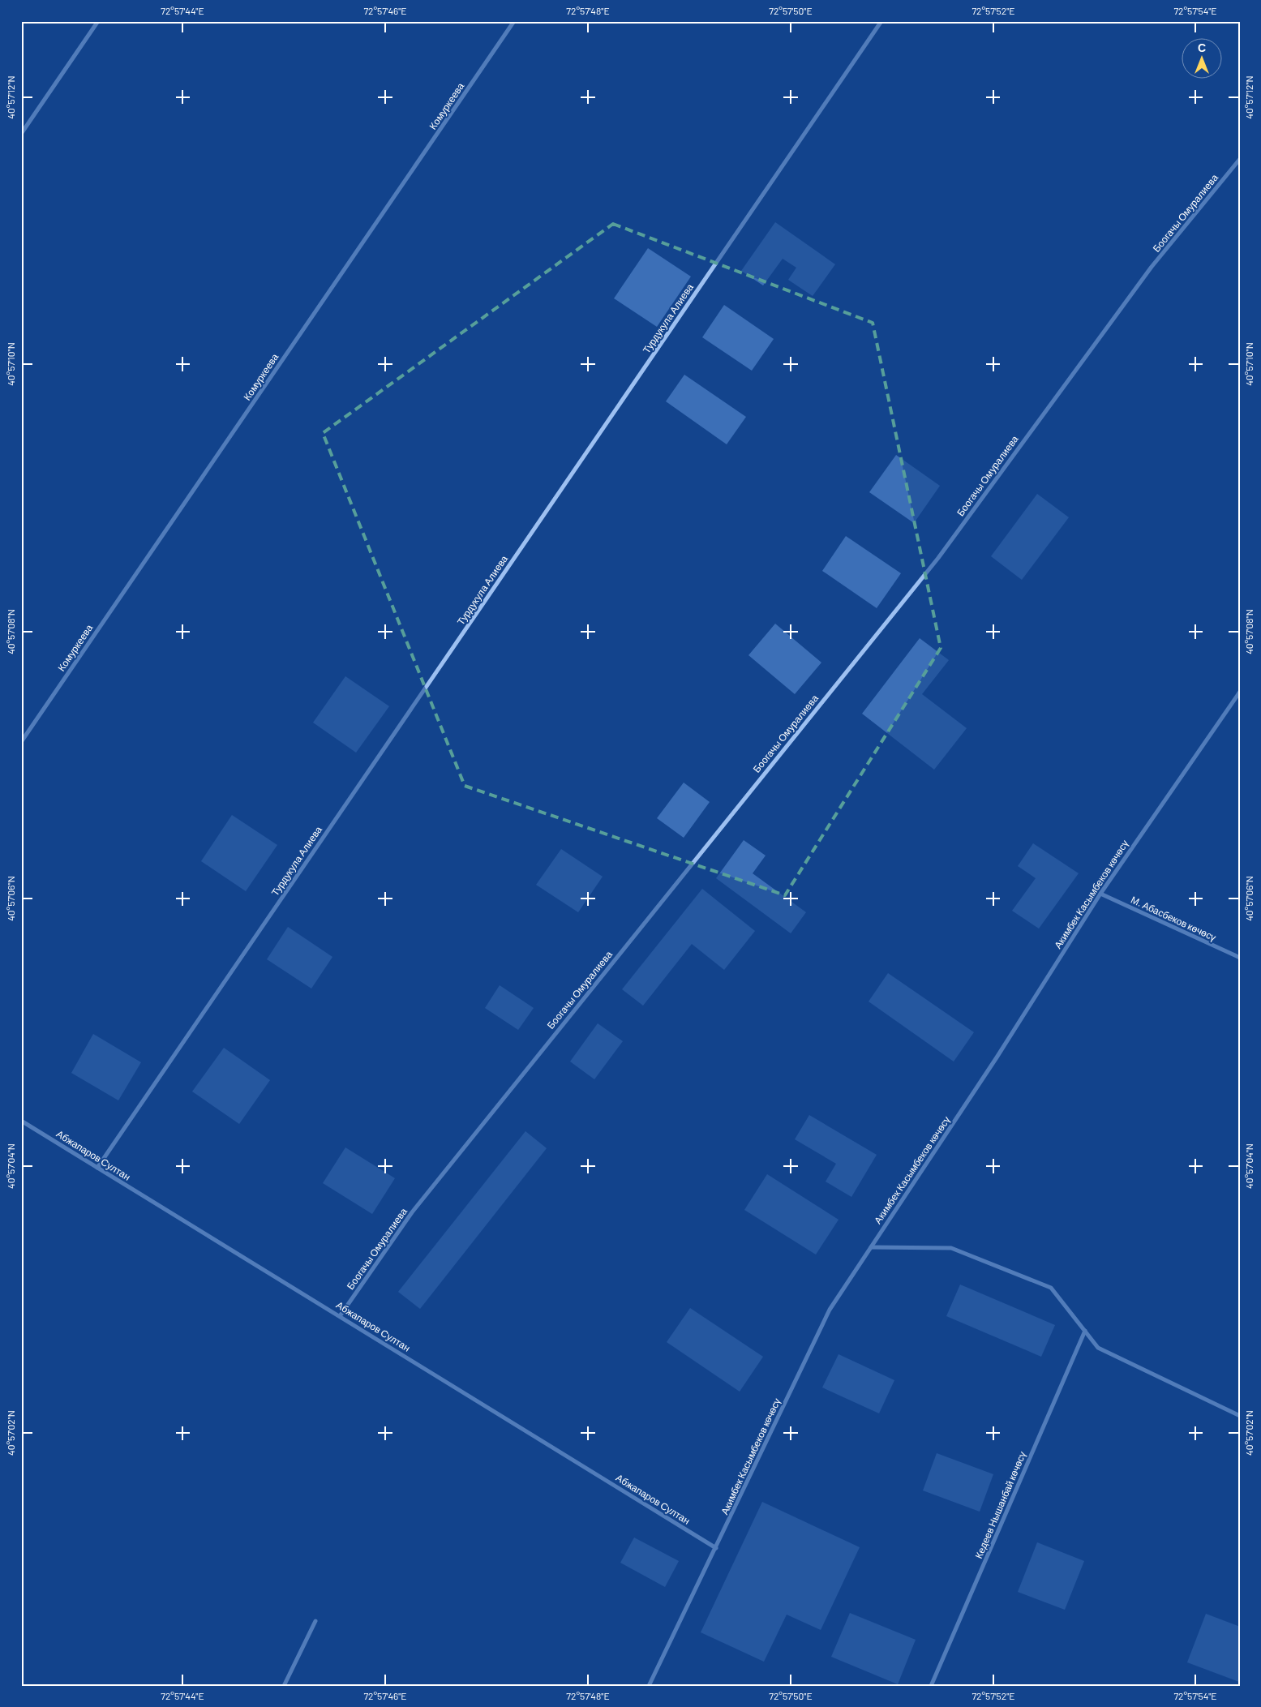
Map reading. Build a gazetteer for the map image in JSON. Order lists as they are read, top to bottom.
{
  "streets": {
    "street": [
      "Комуркеева",
      "Боогачы Омуралиева",
      "Турдукула Алиева",
      "Акимбек Касымбеков көчөсү",
      "М. Абасбеков көчөсү",
      "Абжапаров Султан",
      "Кедеев Нышанбай көчөсү"
    ]
  },
  "crossings": [
    ["Боогачы Омуралиева", "Абжапаров Султан"],
    ["Турдукула Алиева", "Абжапаров Султан"],
    ["Акимбек Касымбеков көчөсү", "М. Абасбеков көчөсү"],
    ["Акимбек Касымбеков көчөсү", "Абжапаров Султан"]
  ],
  "north": "top",
  "coordinates": [
    "72°57'44\"E",
    "72°57'46\"E",
    "72°57'48\"E",
    "72°57'50\"E",
    "72°57'52\"E",
    "72°57'54\"E",
    "40°57'12\"N",
    "40°57'10\"N",
    "40°57'08\"N",
    "40°57'06\"N",
    "40°57'04\"N",
    "40°57'02\"N"
  ]
}
